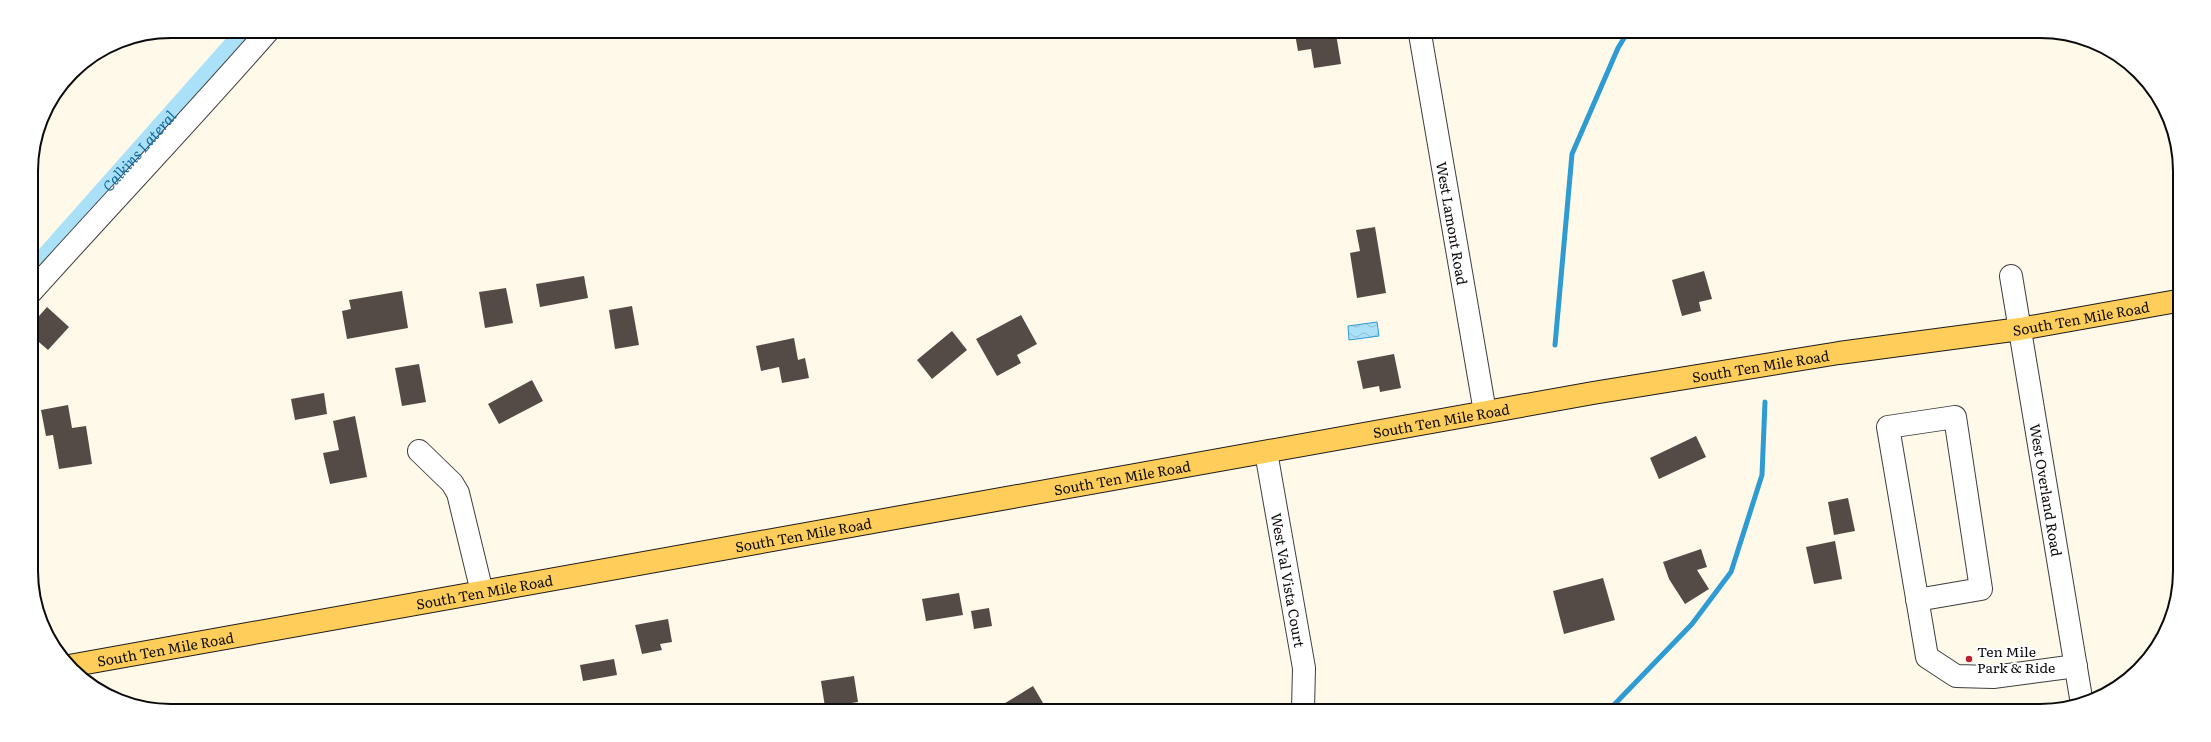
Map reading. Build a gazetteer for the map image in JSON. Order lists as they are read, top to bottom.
{
  "streets": {
    "main road": ["South Ten Mile Road"],
    "street": ["West Lamont Road", "West Overland Road", "West Val Vista Court"]
  },
  "crossings": [
    ["West Lamont Road", "South Ten Mile Road"],
    ["South Ten Mile Road", "West Overland Road"],
    ["South Ten Mile Road", "West Val Vista Court"]
  ],
  "water": ["Calkins Lateral"],
  "places": ["Ten Mile Park & Ride"]
}
